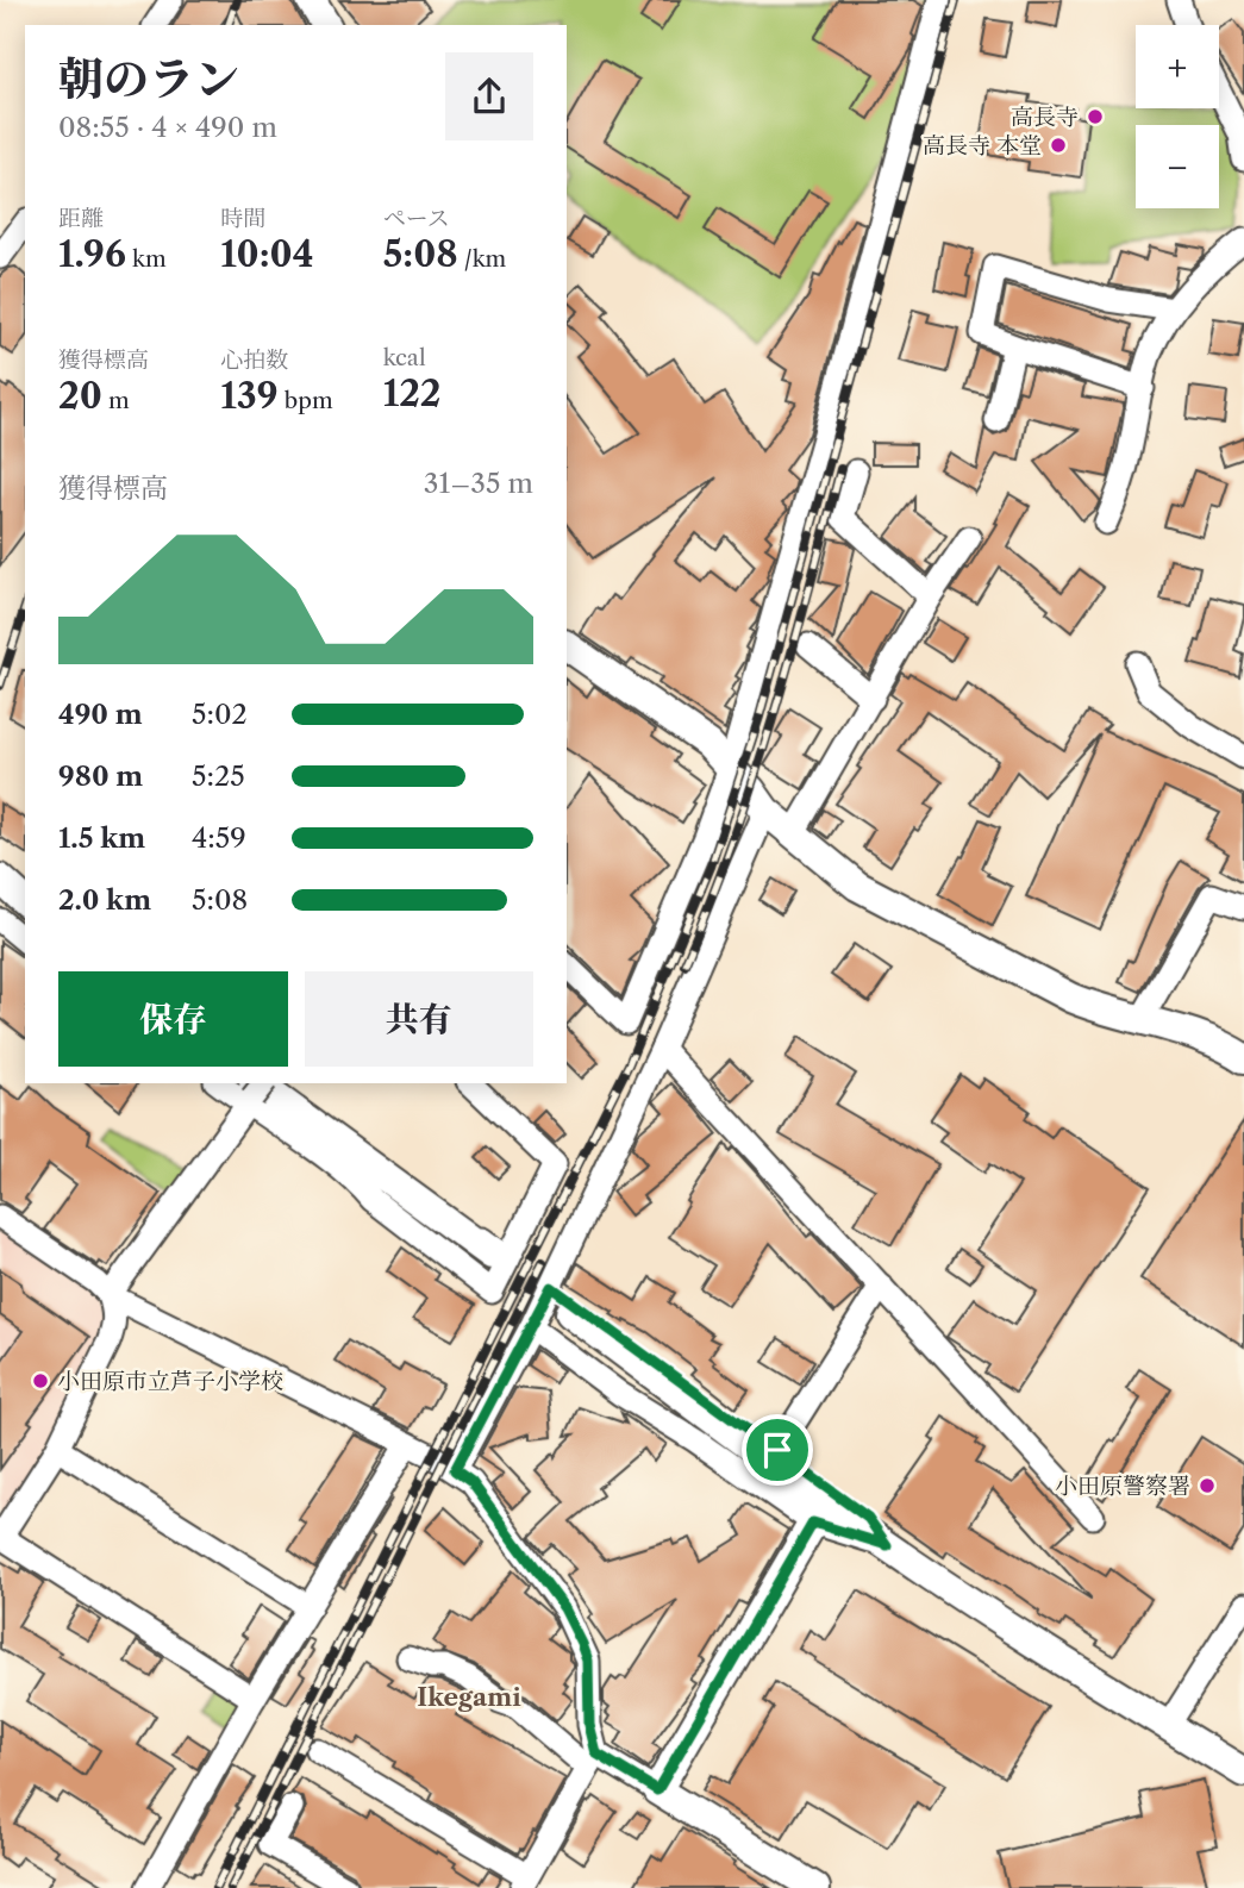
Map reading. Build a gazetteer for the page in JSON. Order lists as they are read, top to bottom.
{
  "districts": ["Ikegami"],
  "places": [
    "高長寺",
    "高長寺 本堂",
    "小田原市立芦子小学校",
    "小田原警察署"
  ],
  "page": {
    "map_buttons": ["+", "−"],
    "heading": ["朝のラン", "08:55 · 4 × 490 m"],
    "stats": [
      ["距離", "1.96 km"],
      ["時間", "10:04"],
      ["ペース", "5:08 /km"],
      ["獲得標高", "20 m"],
      ["心拍数", "139 bpm"],
      ["kcal", "122"]
    ],
    "chart": ["獲得標高", "31–35 m"],
    "list": [
      {
        "name": "490 m",
        "note": "5:02"
      },
      {
        "name": "980 m",
        "note": "5:25"
      },
      {
        "name": "1.5 km",
        "note": "4:59"
      },
      {
        "name": "2.0 km",
        "note": "5:08"
      }
    ],
    "buttons": ["保存", "共有"]
  }
}
